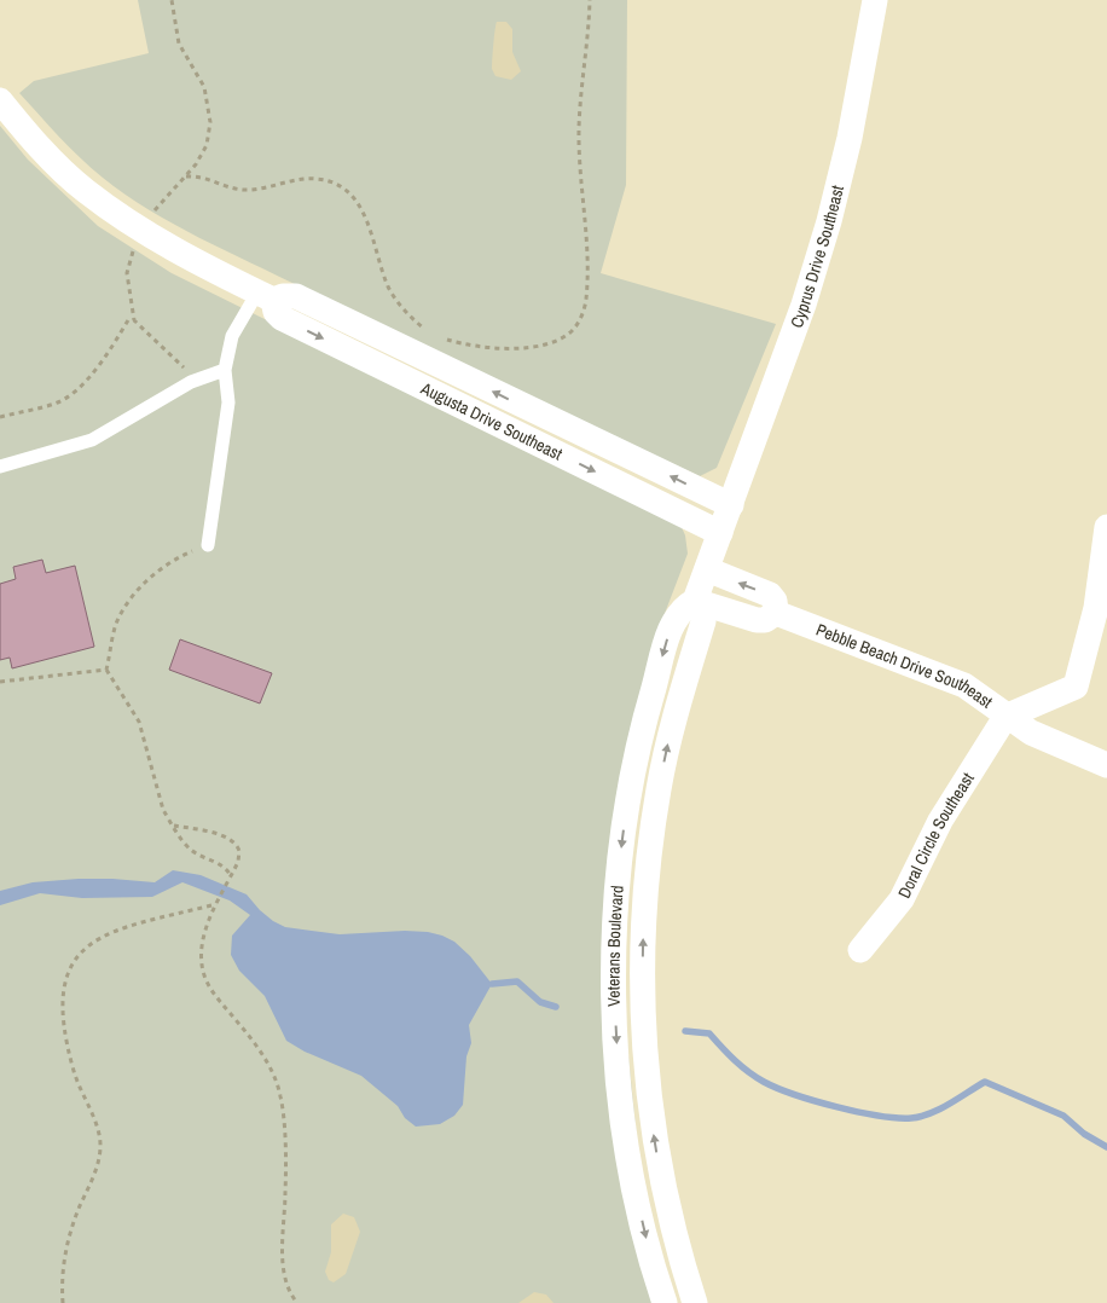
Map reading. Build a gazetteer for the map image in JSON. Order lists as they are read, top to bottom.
{
  "streets": {
    "street": [
      "Cyprus Drive Southeast",
      "Augusta Drive Southeast",
      "Pebble Beach Drive Southeast",
      "Doral Circle Southeast",
      "Veterans Boulevard"
    ]
  },
  "crossings": [
    ["Cyprus Drive Southeast", "Augusta Drive Southeast"],
    ["Cyprus Drive Southeast", "Veterans Boulevard"],
    ["Augusta Drive Southeast", "Veterans Boulevard"],
    ["Pebble Beach Drive Southeast", "Doral Circle Southeast"]
  ]
}
